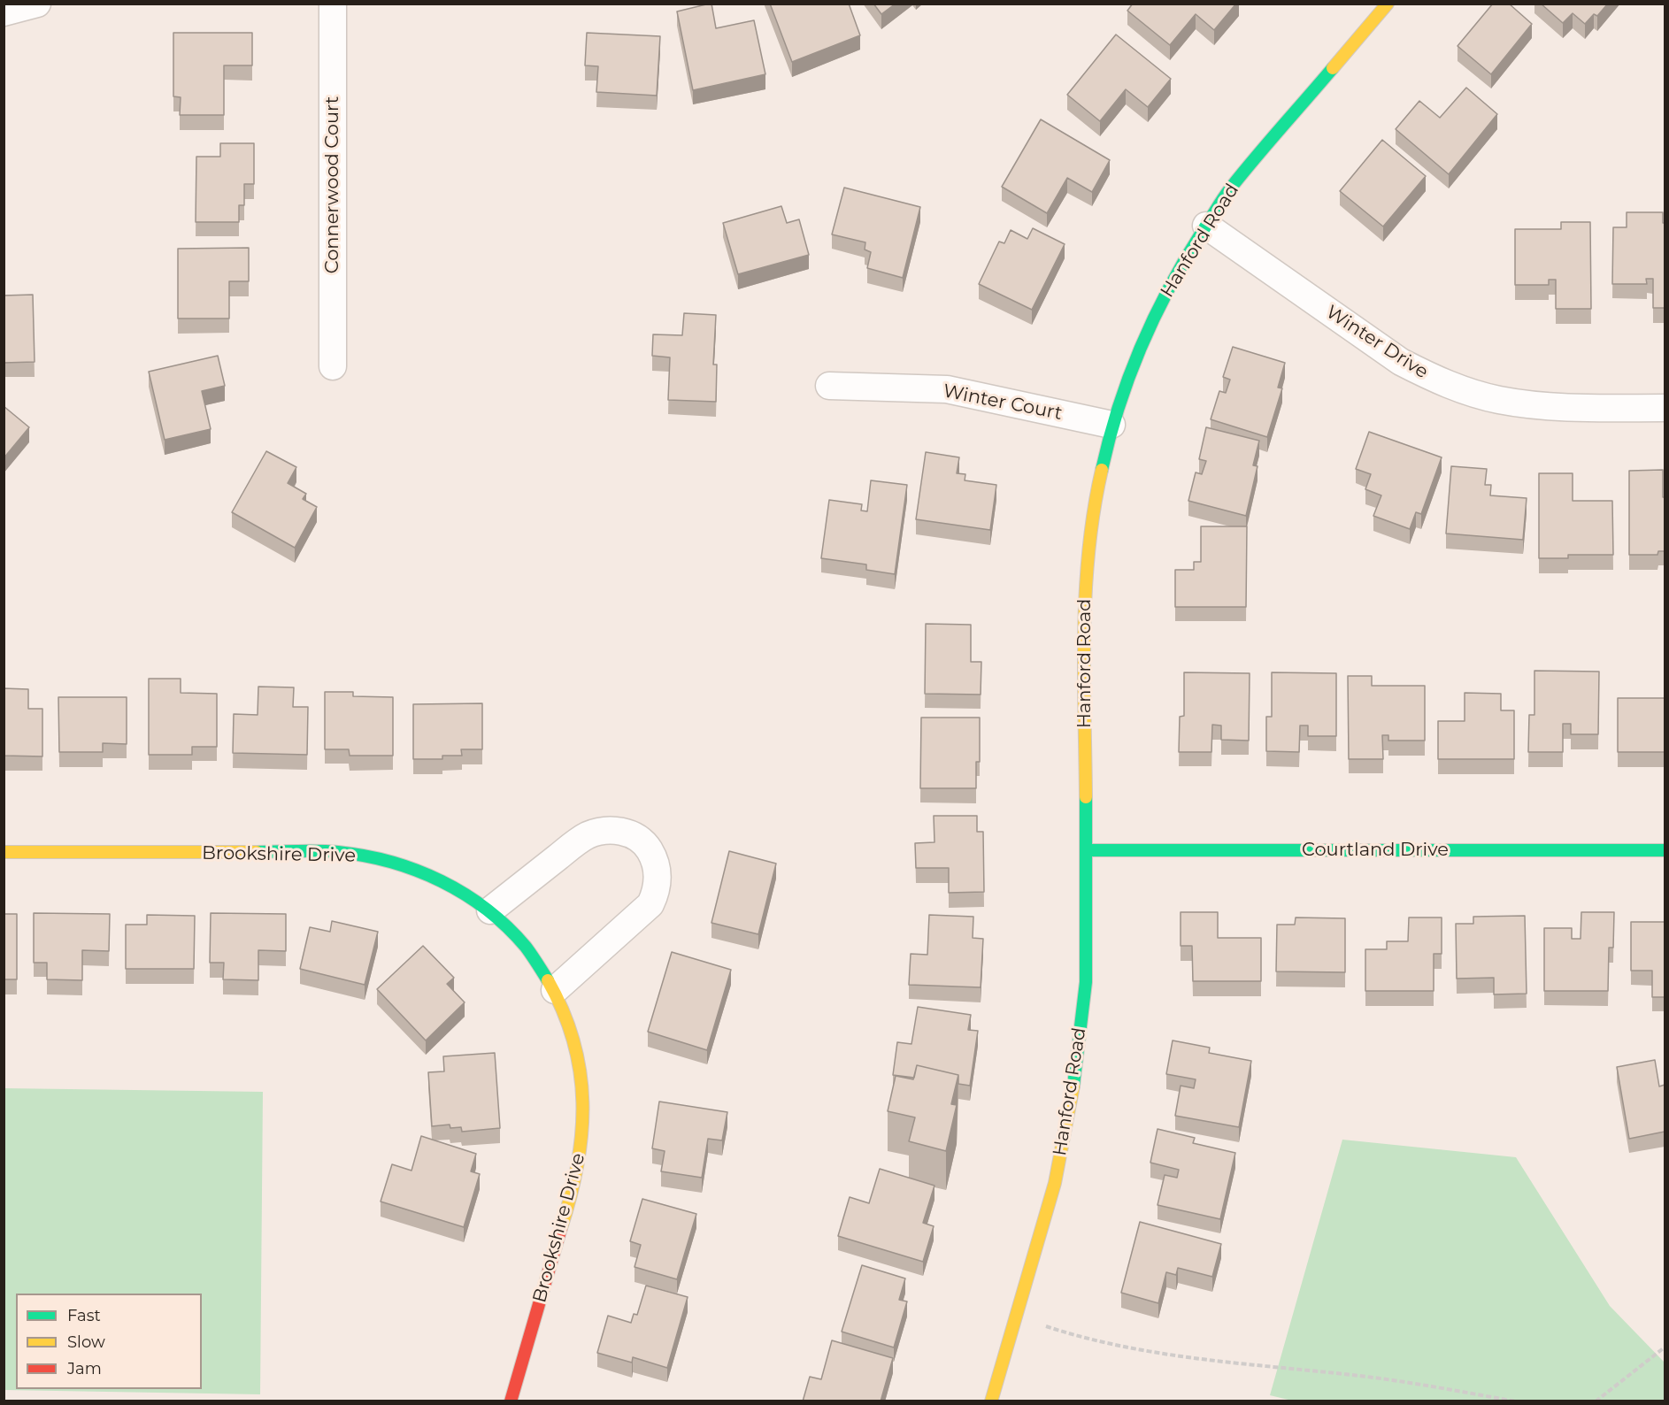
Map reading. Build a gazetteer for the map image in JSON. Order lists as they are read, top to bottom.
{
  "streets": {
    "street": [
      "Connerwood Court",
      "Hanford Road",
      "Winter Drive",
      "Winter Court",
      "Courtland Drive",
      "Brookshire Drive"
    ]
  },
  "crossings": [
    ["Hanford Road", "Winter Drive"],
    ["Hanford Road", "Winter Court"],
    ["Hanford Road", "Courtland Drive"]
  ],
  "legend": ["Fast", "Slow", "Jam"]
}
